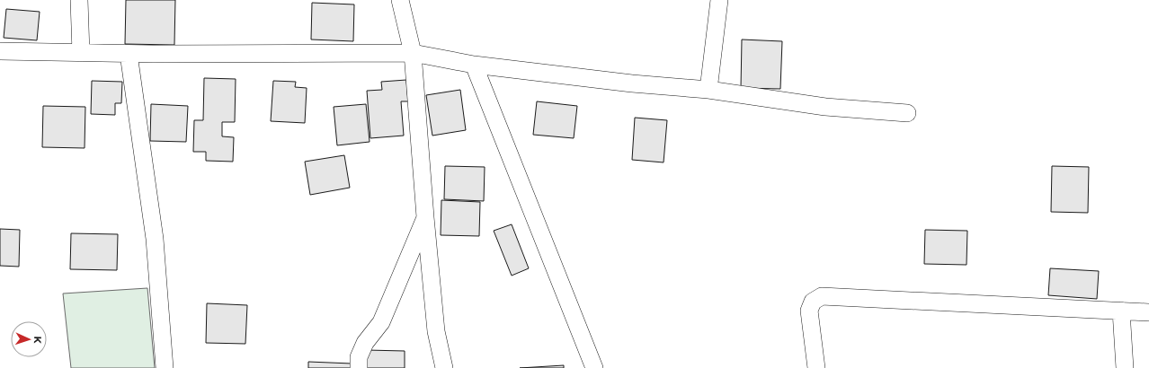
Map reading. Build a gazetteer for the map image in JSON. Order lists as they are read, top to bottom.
{
  "north": "right"
}
